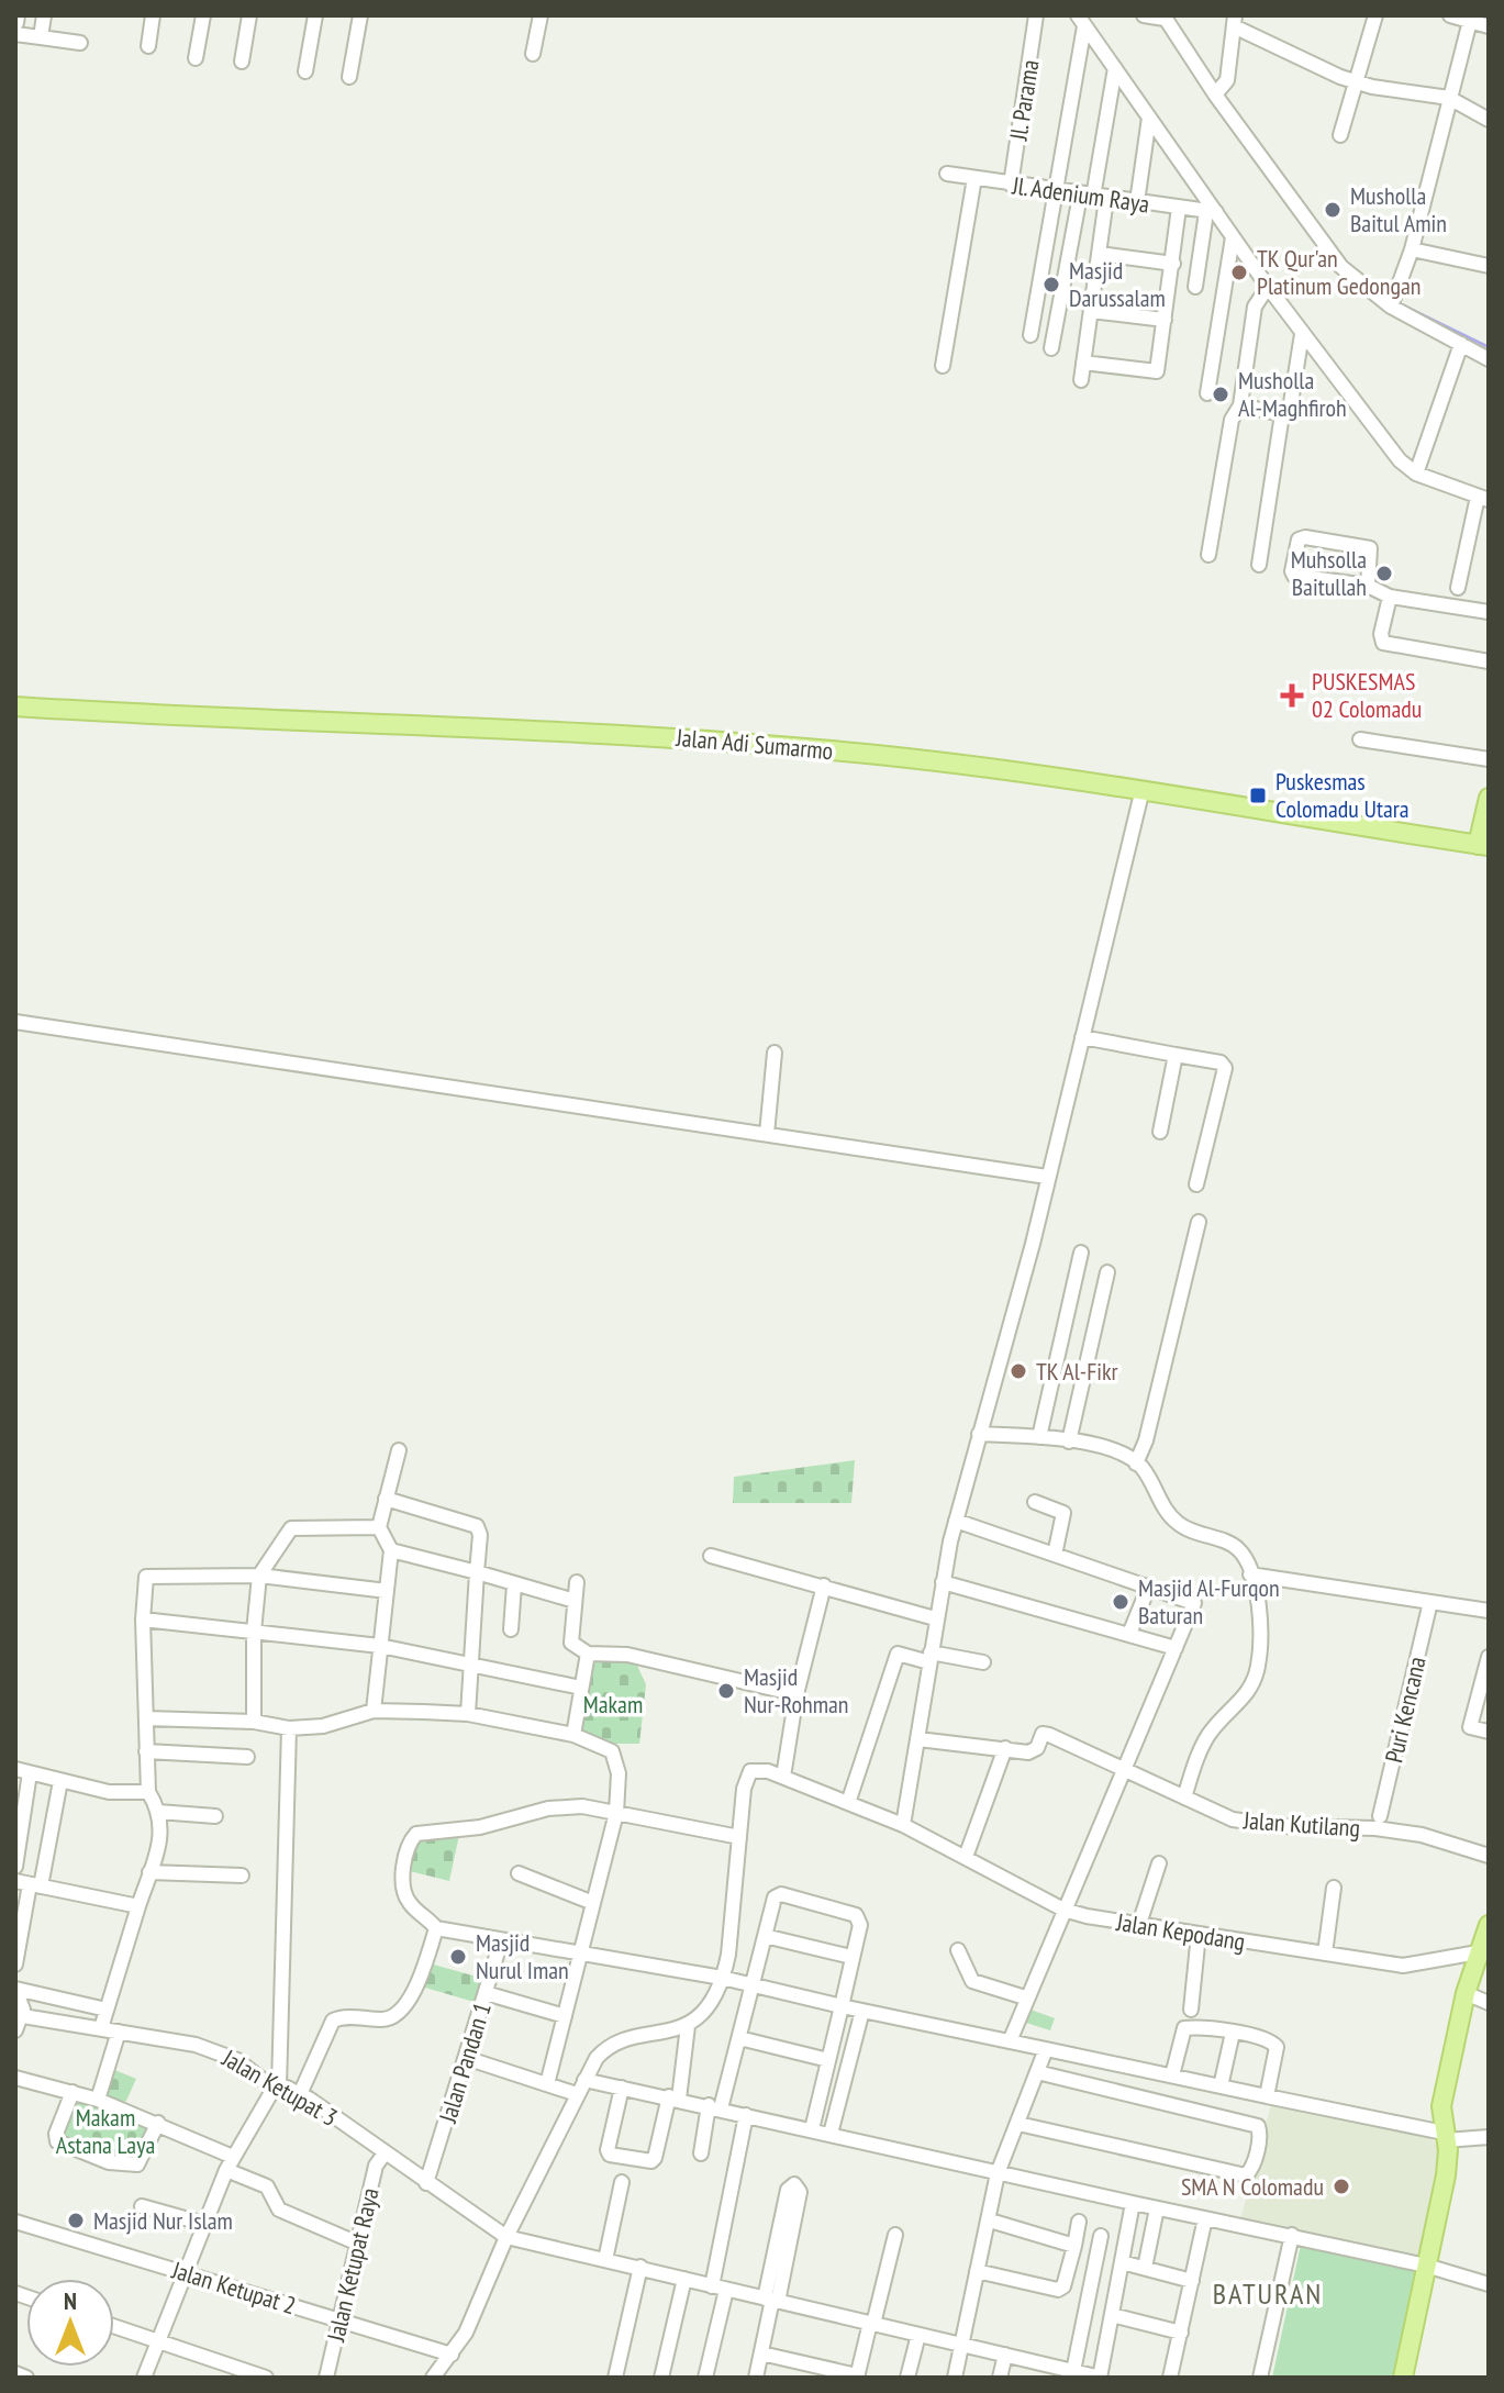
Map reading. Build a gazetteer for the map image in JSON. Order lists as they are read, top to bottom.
{
  "streets": {
    "main road": ["Jalan Adi Sumarmo"],
    "street": [
      "Jl. Parama",
      "Jl. Adenium Raya",
      "Puri Kencana",
      "Jalan Kutilang",
      "Jalan Kepodang",
      "Jalan Pandan 1",
      "Jalan Ketupat 3",
      "Jalan Ketupat Raya",
      "Jalan Ketupat 2"
    ]
  },
  "crossings": [
    ["Jl. Parama", "Jl. Adenium Raya"],
    ["Jalan Pandan 1", "Jalan Ketupat 3"],
    ["Jalan Ketupat 3", "Jalan Ketupat Raya"],
    ["Jalan Ketupat Raya", "Jalan Ketupat 2"]
  ],
  "districts": ["BATURAN"],
  "parks": ["Makam", "Makam Astana Laya"],
  "places": {
    "other": [
      "Musholla Baitul Amin",
      "TK Qur'an Platinum Gedongan",
      "Masjid Darussalam",
      "Musholla Al-Maghfiroh",
      "Muhsolla Baitullah",
      "TK Al-Fikr",
      "Masjid Al-Furqon Baturan",
      "Masjid Nur-Rohman",
      "Masjid Nurul Iman",
      "SMA N Colomadu",
      "Masjid Nur Islam"
    ],
    "health": ["PUSKESMAS 02 Colomadu"],
    "transit": ["Puskesmas Colomadu Utara"]
  },
  "north": "top"
}
